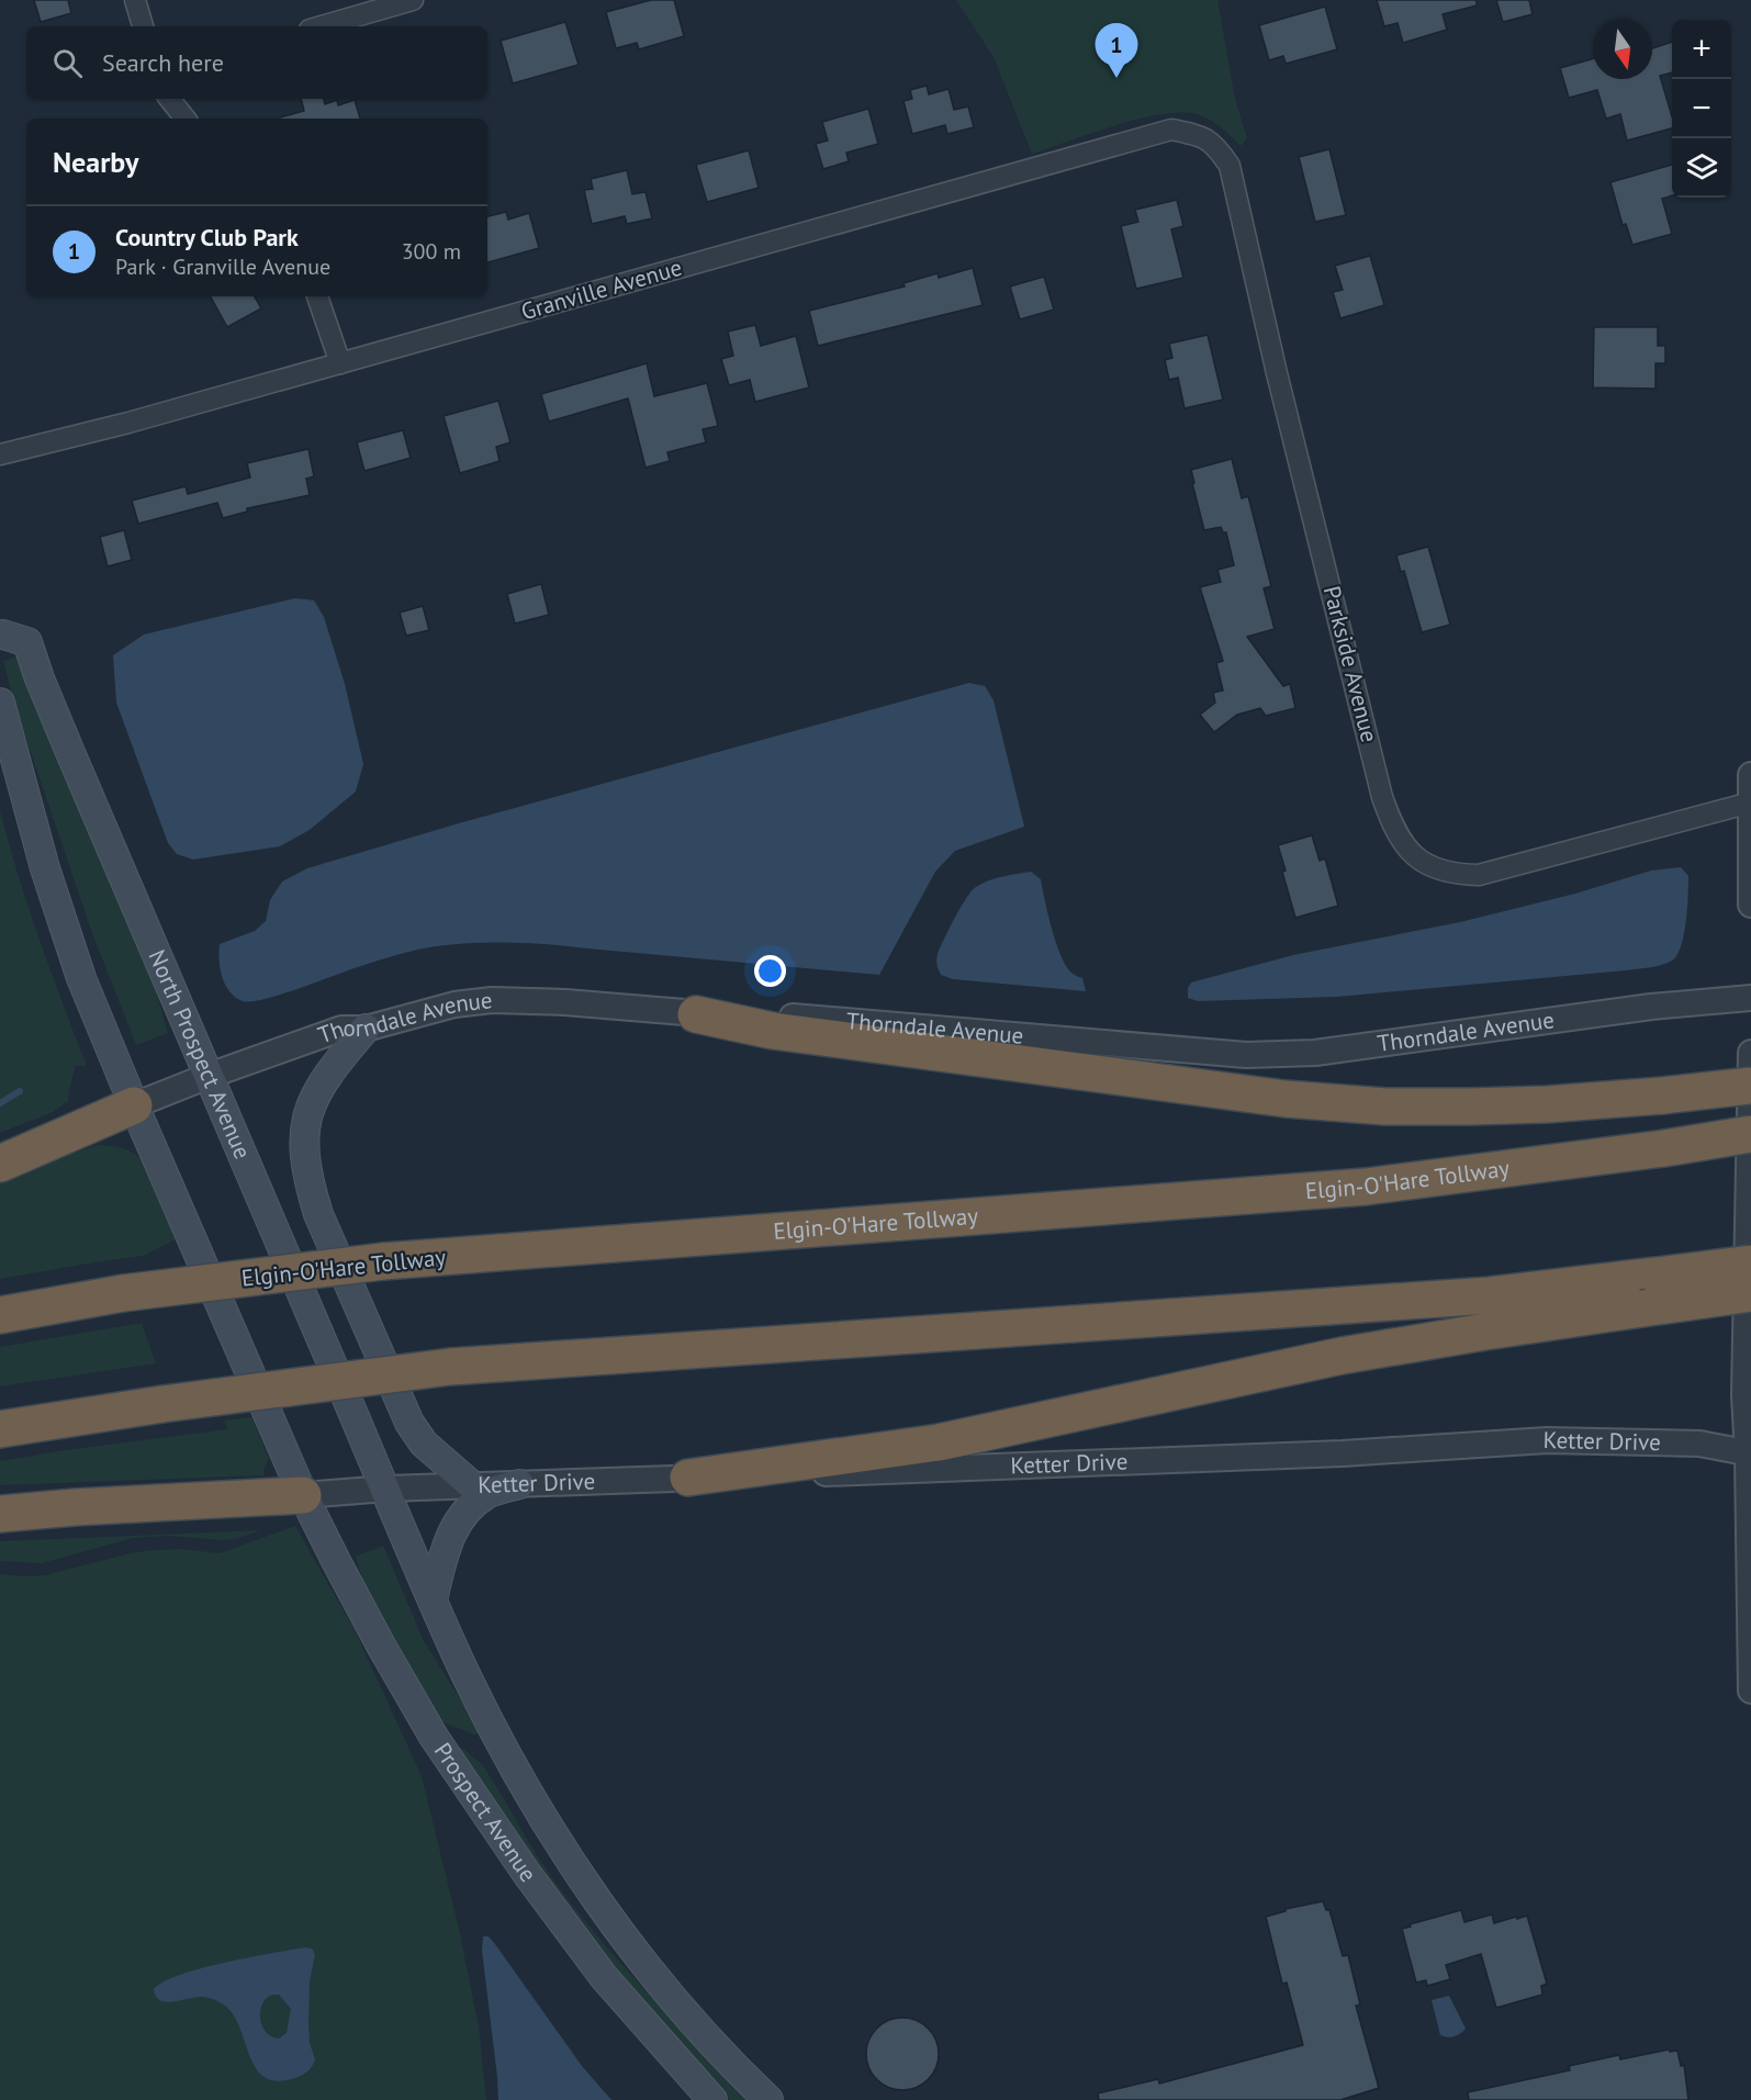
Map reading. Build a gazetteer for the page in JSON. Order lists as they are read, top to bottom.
{
  "streets": {
    "highway": ["Elgin-O'Hare Tollway"],
    "main road": ["North Prospect Avenue", "Prospect Avenue"],
    "street": [
      "Granville Avenue",
      "Parkside Avenue",
      "Thorndale Avenue",
      "Ketter Drive"
    ]
  },
  "crossings": [
    ["Granville Avenue", "Parkside Avenue"],
    ["Thorndale Avenue", "North Prospect Avenue"],
    ["North Prospect Avenue", "Ketter Drive"],
    ["North Prospect Avenue", "Prospect Avenue"],
    ["Ketter Drive", "Prospect Avenue"]
  ],
  "north": "bottom",
  "page": {
    "map_buttons": ["+", "−"],
    "pins": "1",
    "search": "Search here",
    "heading": "Nearby",
    "list": [
      {
        "mark": "1",
        "name": "Country Club Park",
        "note": "Park · Granville Avenue",
        "value": "300 m"
      }
    ]
  }
}
